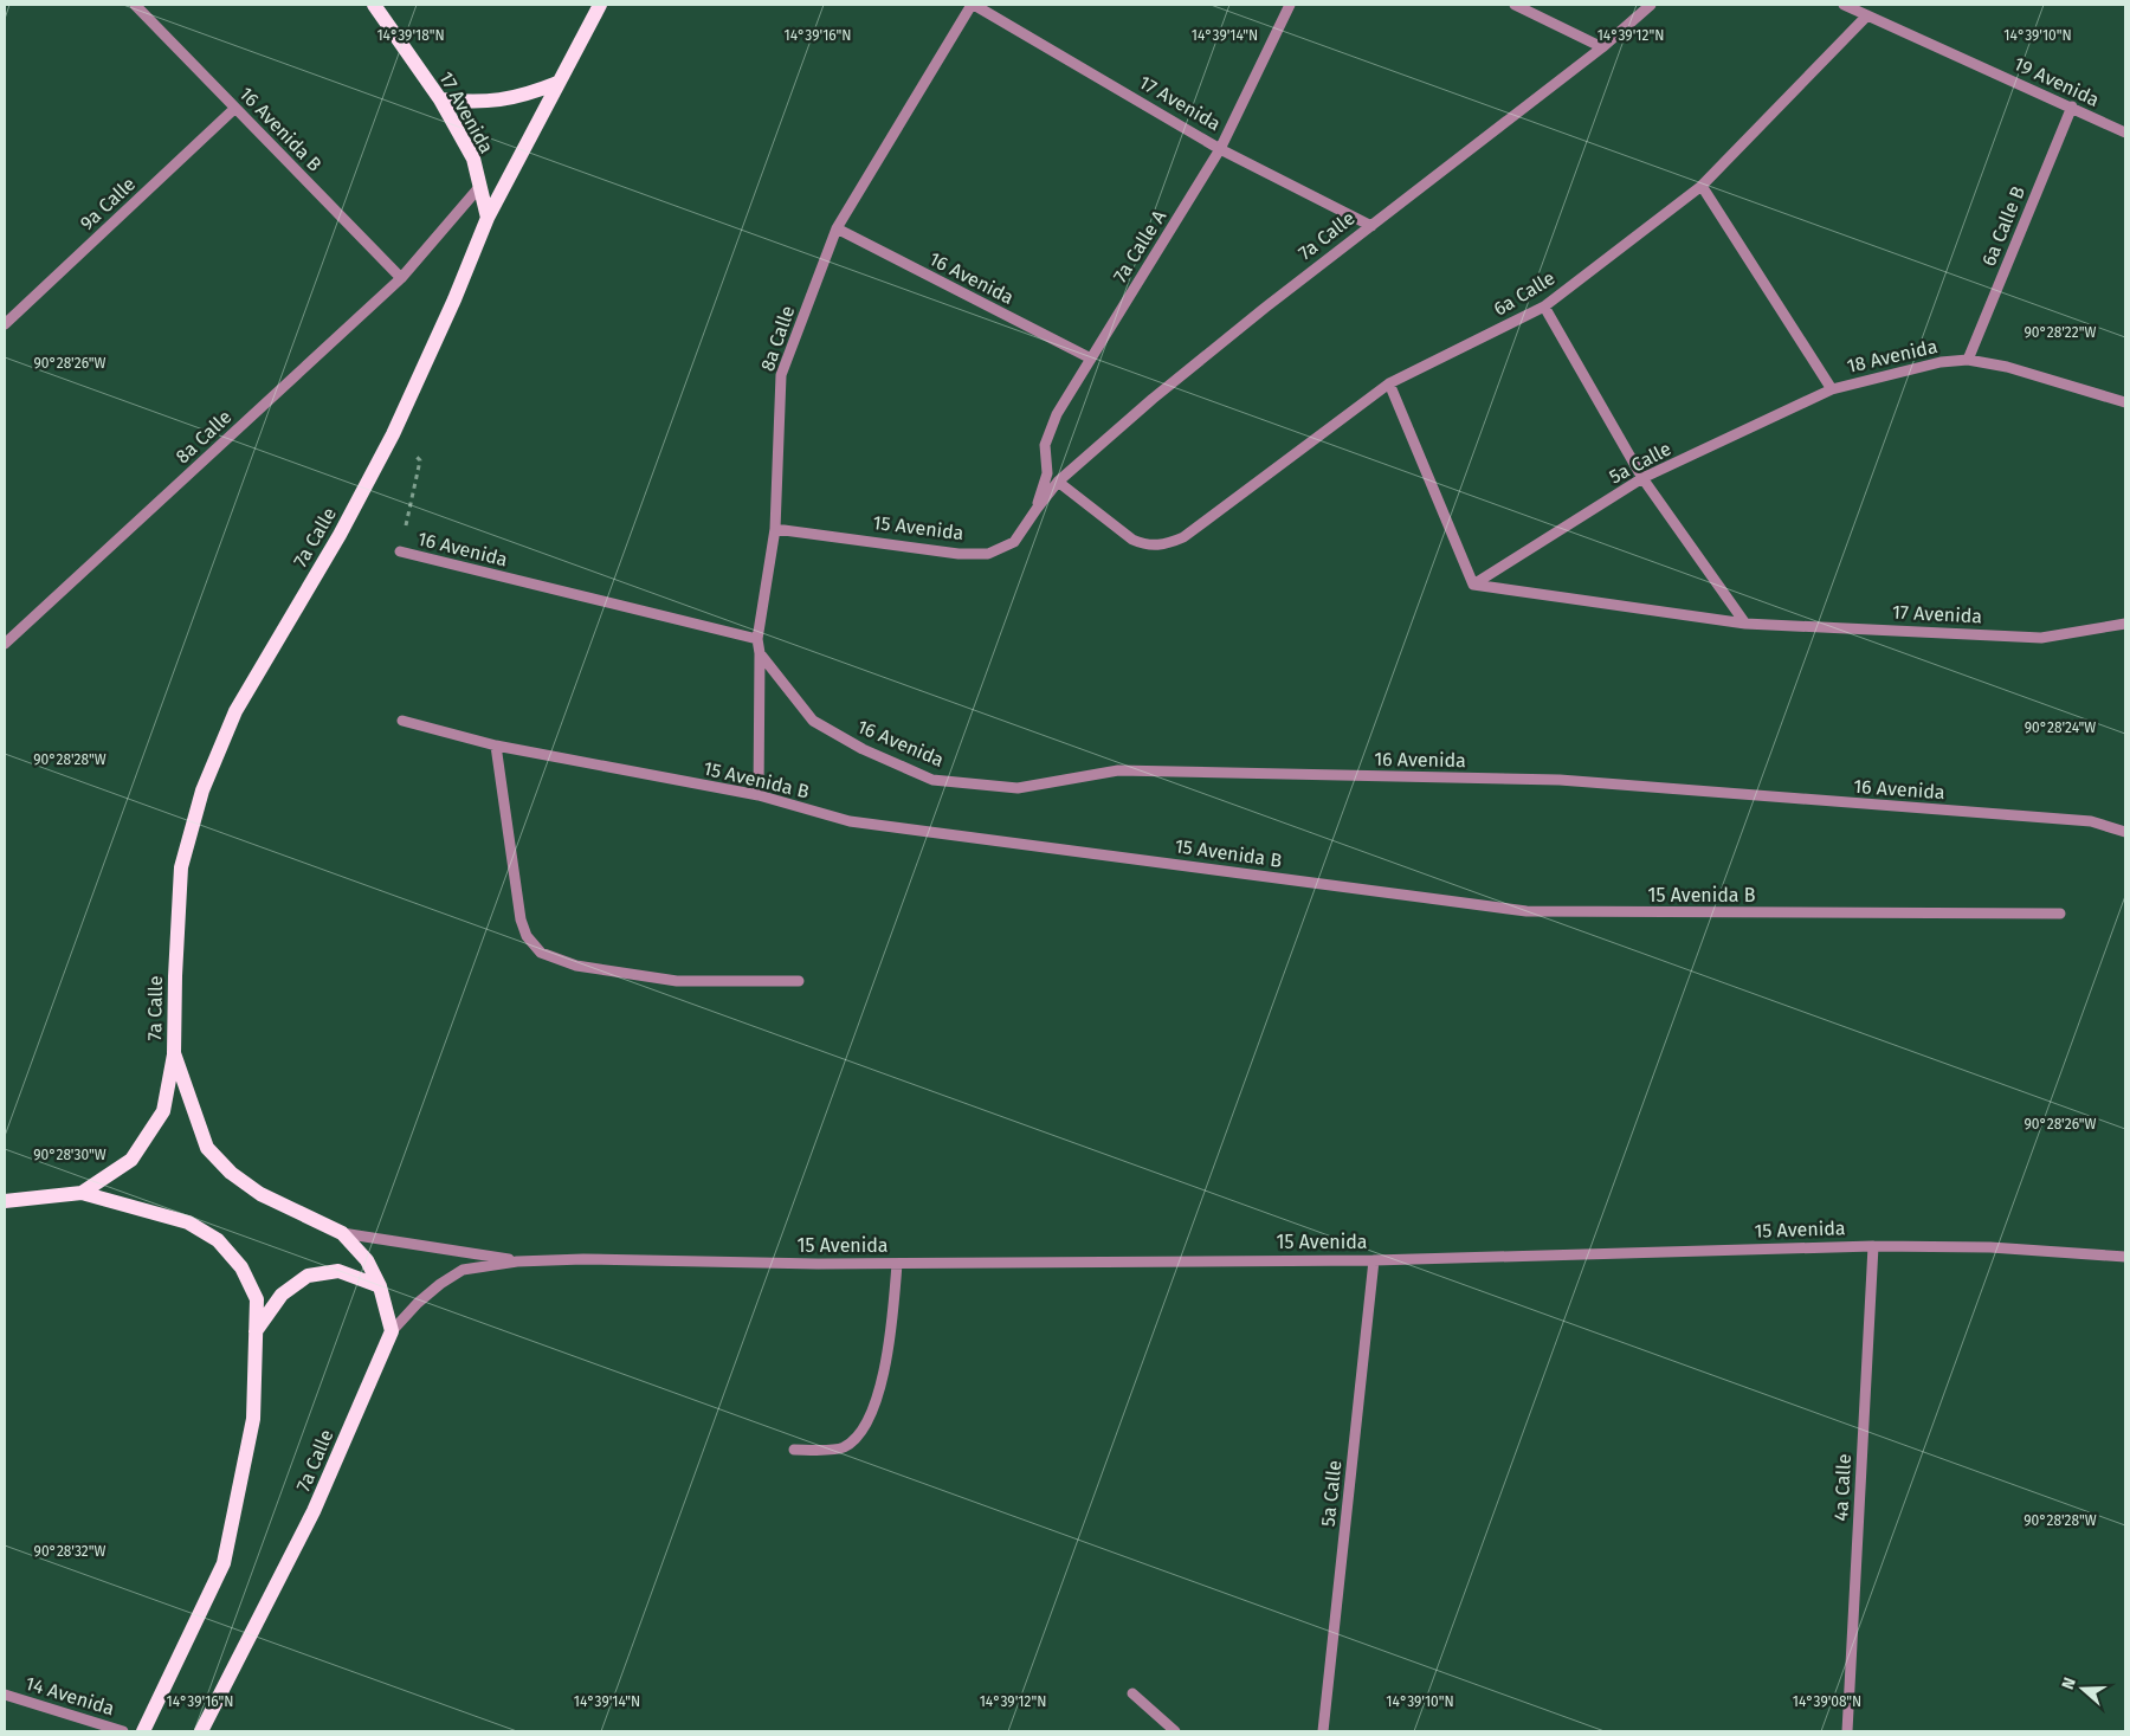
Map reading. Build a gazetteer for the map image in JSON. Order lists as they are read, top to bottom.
{
  "streets": {
    "main road": ["17 Avenida", "7a Calle"],
    "street": [
      "19 Avenida",
      "16 Avenida B",
      "9a Calle",
      "6a Calle B",
      "7a Calle A",
      "16 Avenida",
      "6a Calle",
      "8a Calle",
      "18 Avenida",
      "5a Calle",
      "15 Avenida",
      "15 Avenida B",
      "4a Calle",
      "14 Avenida"
    ]
  },
  "crossings": [
    ["19 Avenida", "6a Calle B"],
    ["19 Avenida", "6a Calle"],
    ["17 Avenida", "7a Calle"],
    ["17 Avenida", "7a Calle A"],
    ["17 Avenida", "8a Calle"],
    ["17 Avenida", "5a Calle"],
    ["16 Avenida B", "9a Calle"],
    ["16 Avenida B", "8a Calle"],
    ["6a Calle B", "18 Avenida"],
    ["7a Calle", "7a Calle A"],
    ["7a Calle", "6a Calle"],
    ["7a Calle", "15 Avenida"],
    ["7a Calle A", "16 Avenida"],
    ["7a Calle A", "15 Avenida"],
    ["16 Avenida", "8a Calle"],
    ["6a Calle", "18 Avenida"],
    ["8a Calle", "15 Avenida"],
    ["8a Calle", "15 Avenida B"],
    ["18 Avenida", "5a Calle"],
    ["5a Calle", "15 Avenida"],
    ["15 Avenida", "4a Calle"]
  ],
  "north": "left",
  "coordinates": [
    "14°39'18\"N",
    "14°39'16\"N",
    "14°39'14\"N",
    "14°39'12\"N",
    "14°39'10\"N",
    "90°28'22\"W",
    "90°28'26\"W",
    "90°28'24\"W",
    "90°28'28\"W",
    "90°28'30\"W",
    "90°28'32\"W",
    "14°39'08\"N"
  ]
}
